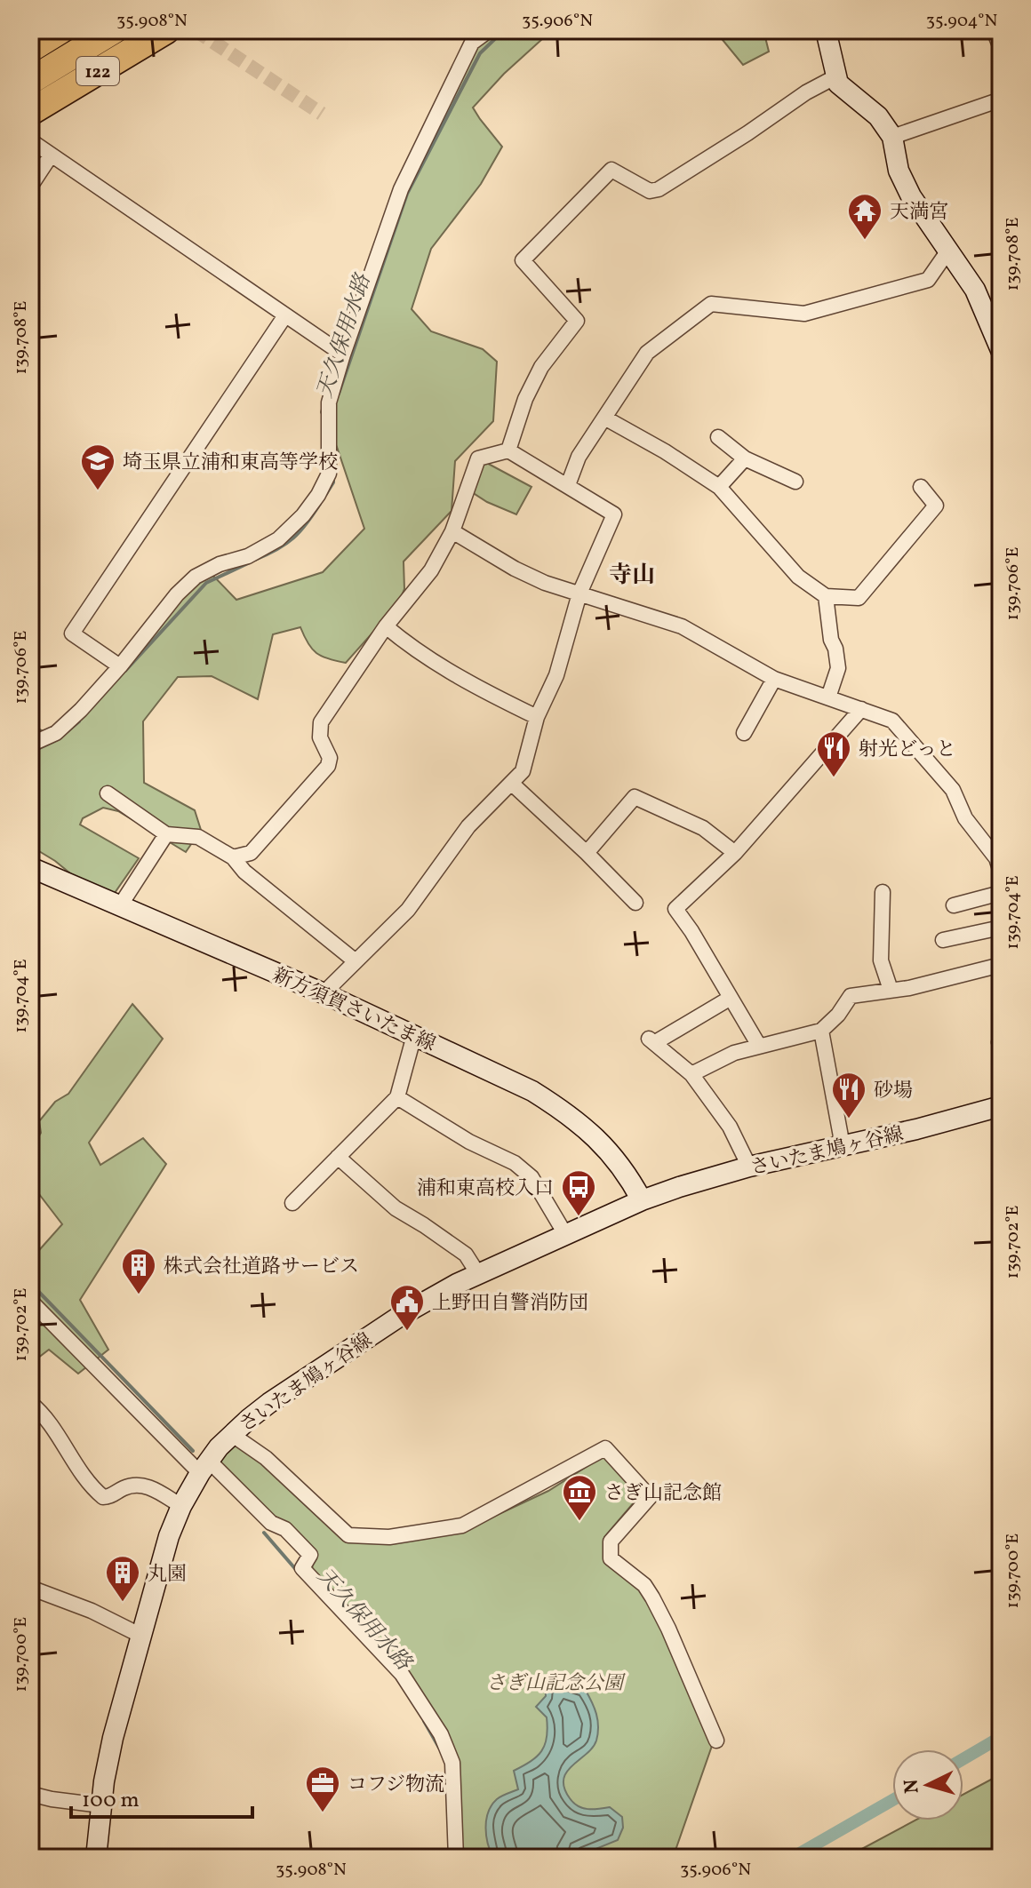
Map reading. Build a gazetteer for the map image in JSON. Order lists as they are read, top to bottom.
{
  "streets": {
    "highway": ["122"],
    "main road": ["新方須賀さいたま線", "さいたま鳩ヶ谷線"]
  },
  "crossings": [
    ["新方須賀さいたま線", "さいたま鳩ヶ谷線"]
  ],
  "districts": ["寺山"],
  "water": ["天久保用水路"],
  "parks": ["さぎ山記念公園"],
  "places": {
    "temple": ["天満宮"],
    "school or university": ["埼玉県立浦和東高等学校"],
    "restaurant": ["射光どっと", "砂場"],
    "bus stop": ["浦和東高校入口"],
    "building": ["株式会社道路サービス", "丸園"],
    "public building": ["上野田自警消防団"],
    "museum": ["さぎ山記念館"],
    "office": ["コフジ物流"]
  },
  "scale_bar": "100 m",
  "north": "left",
  "coordinates": [
    "35.908°N",
    "35.906°N",
    "35.904°N",
    "139.708°E",
    "139.706°E",
    "139.704°E",
    "139.702°E",
    "139.700°E"
  ]
}
